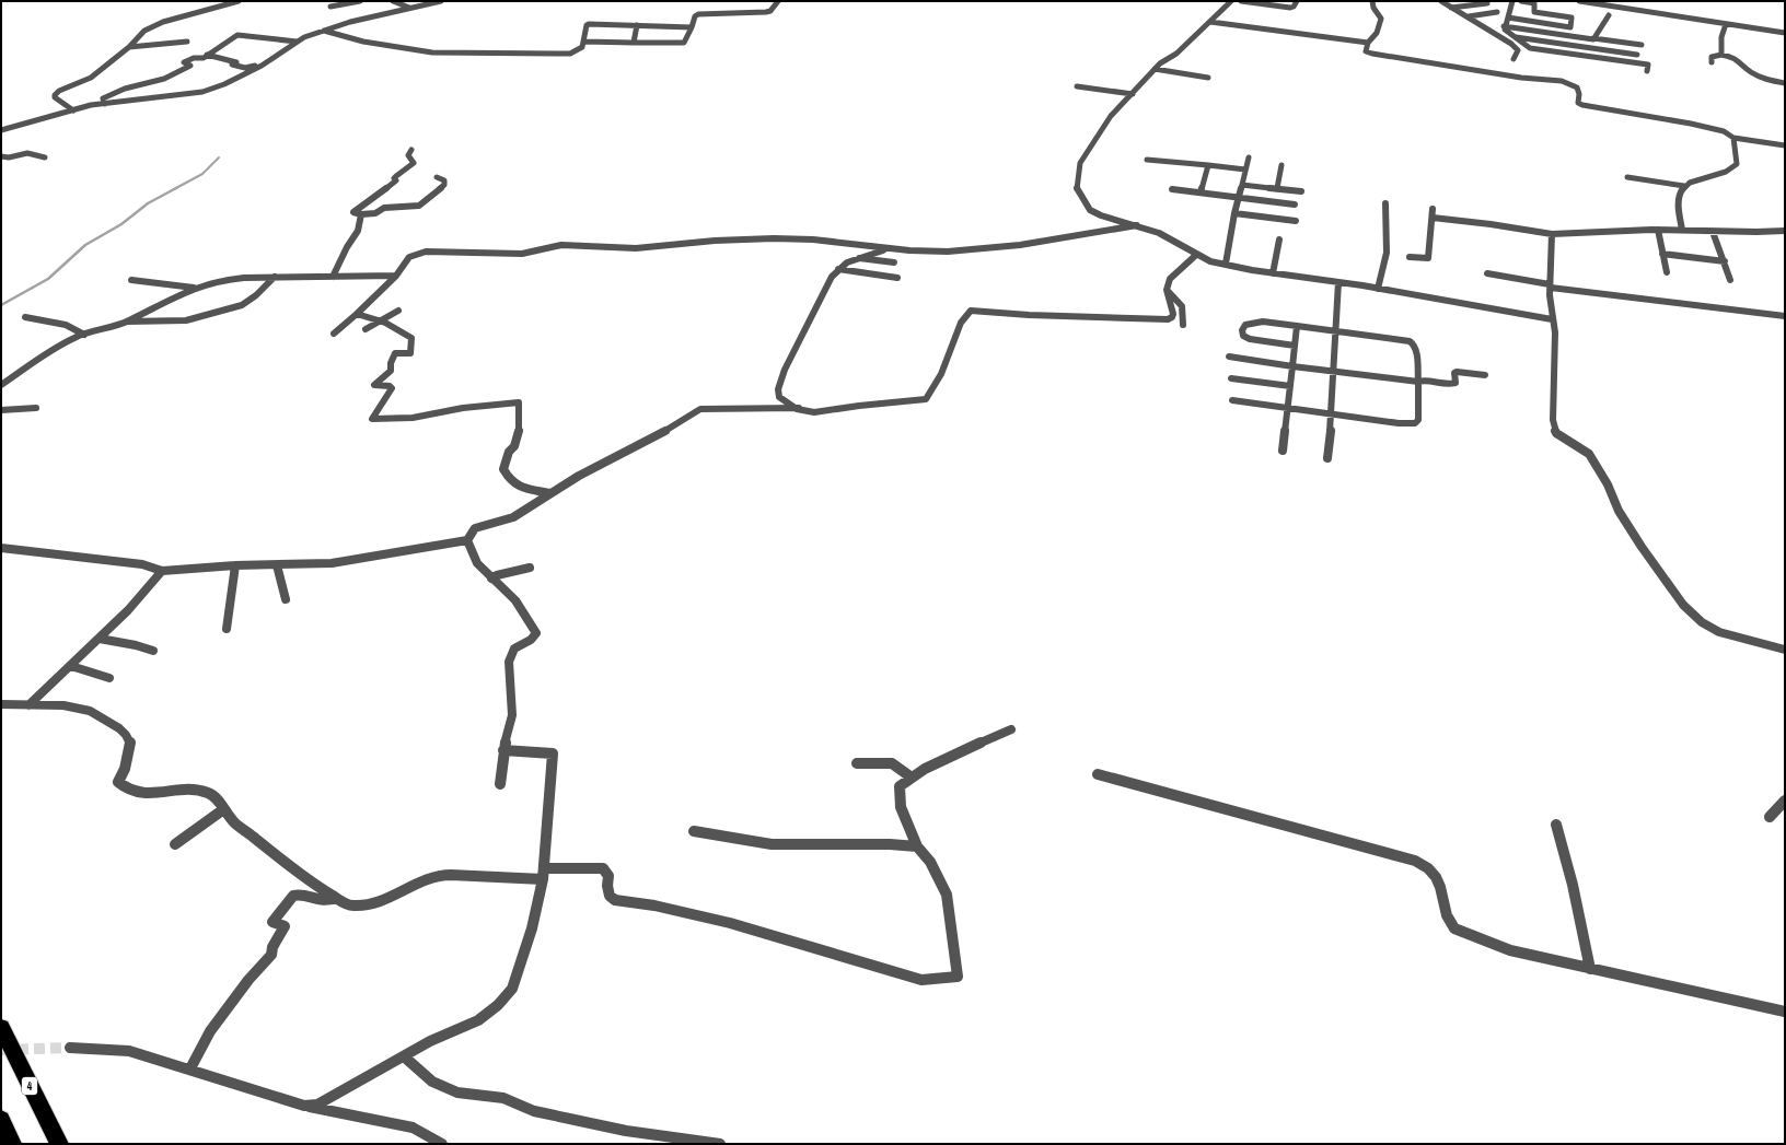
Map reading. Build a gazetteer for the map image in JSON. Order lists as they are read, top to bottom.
{
  "streets": {
    "highway": ["4"]
  }
}
